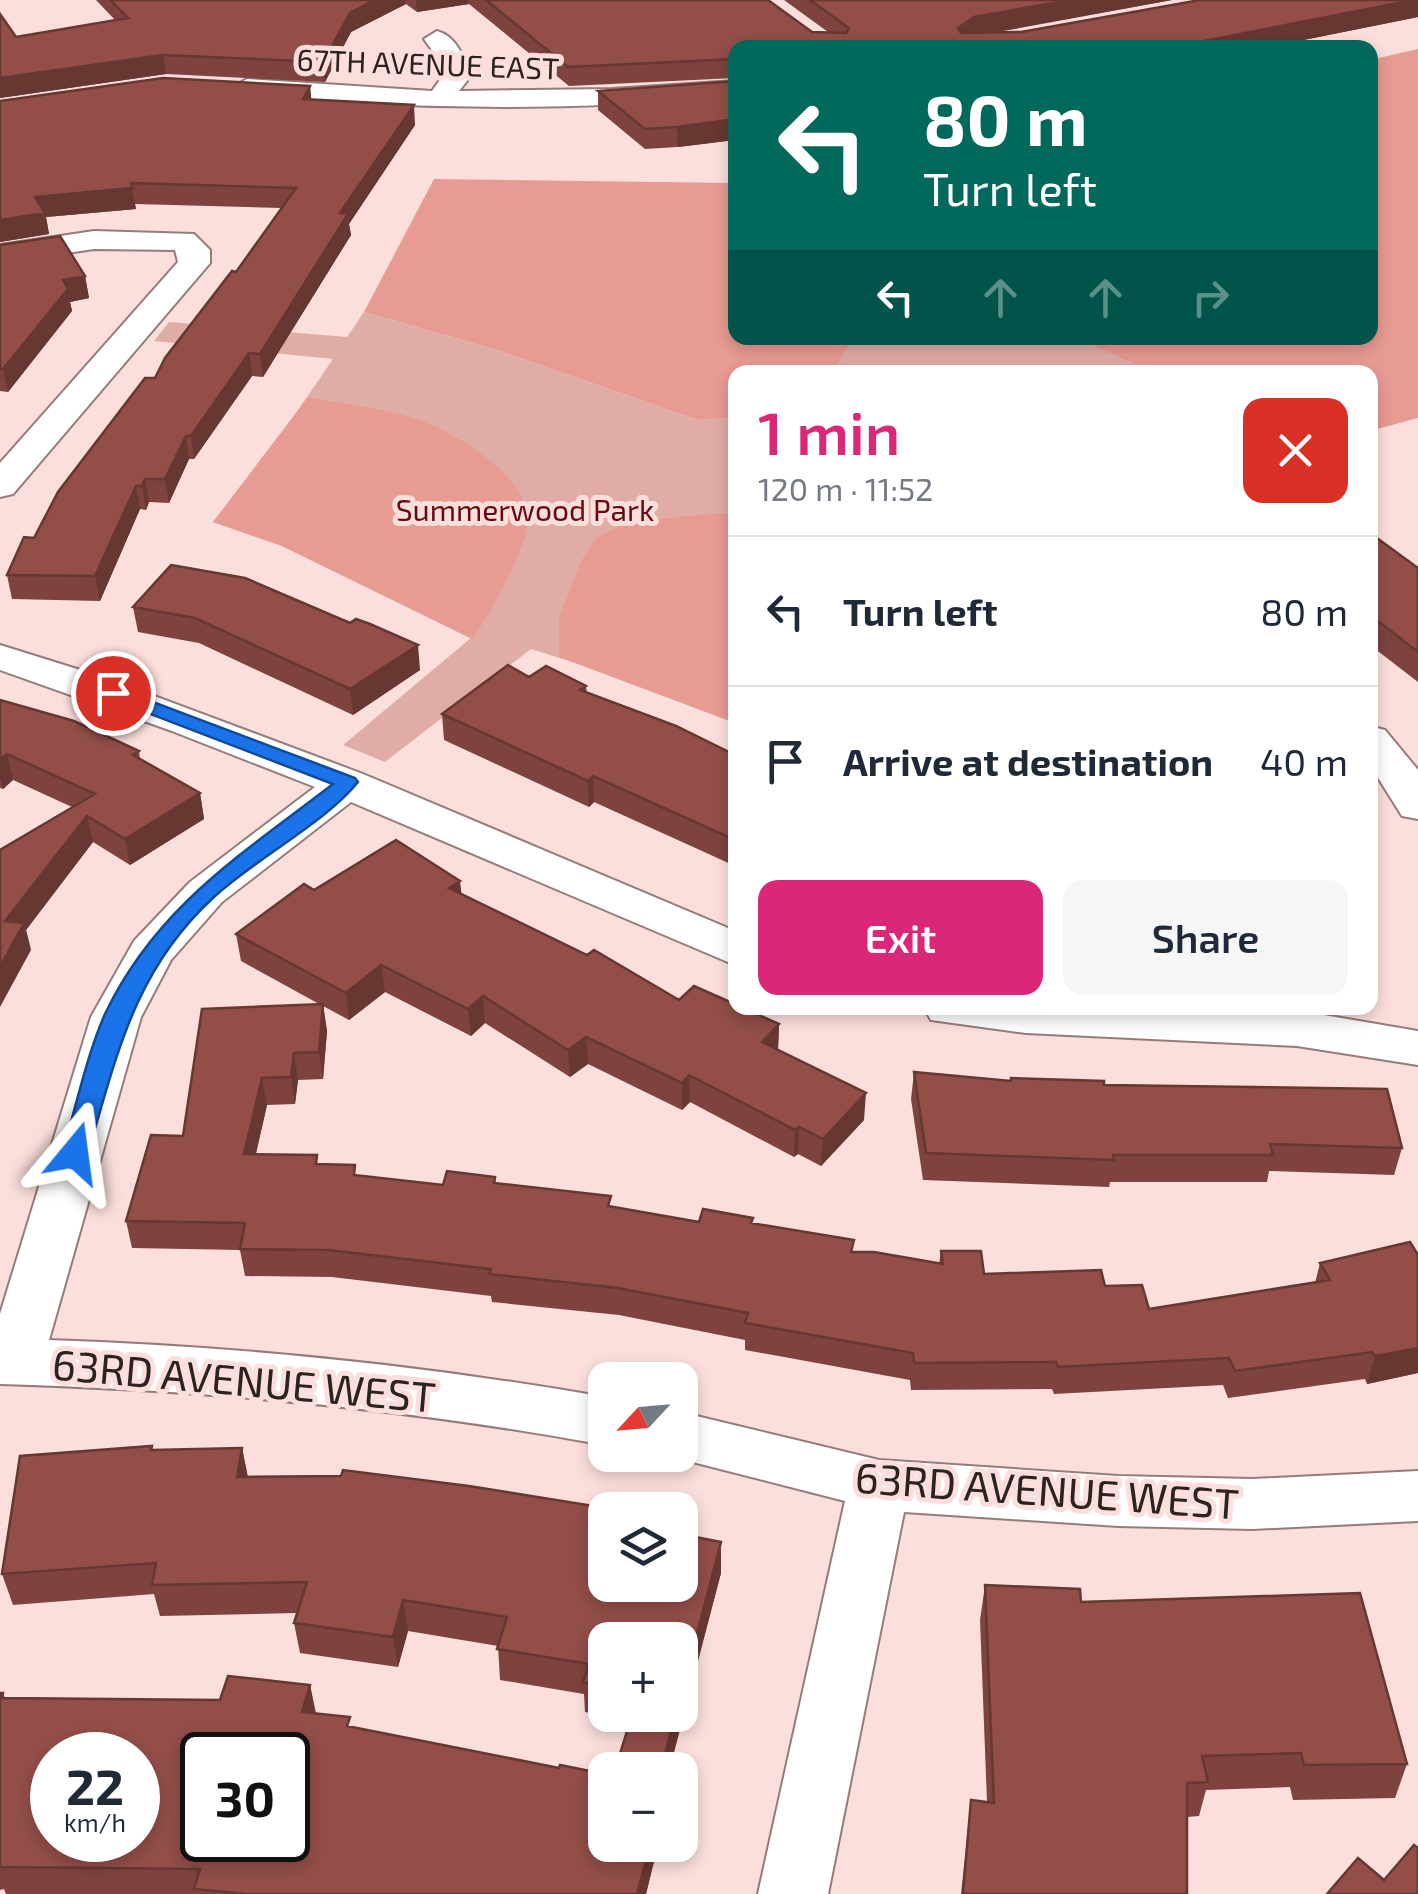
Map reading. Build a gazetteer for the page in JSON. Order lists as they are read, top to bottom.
{
  "streets": {
    "street": ["67TH AVENUE EAST", "63RD AVENUE WEST"]
  },
  "parks": ["Summerwood Park"],
  "north": "bottom left",
  "page": {
    "turn": ["80 m", "Turn left"],
    "heading": ["1 min", "120 m · 11:52"],
    "list": [
      {
        "name": "Turn left",
        "value": "80 m"
      },
      {
        "name": "Arrive at destination",
        "value": "40 m"
      }
    ],
    "buttons": ["Exit", "Share"],
    "map_buttons": ["+", "−"],
    "speed": "22 km/h",
    "limit": "30"
  }
}
